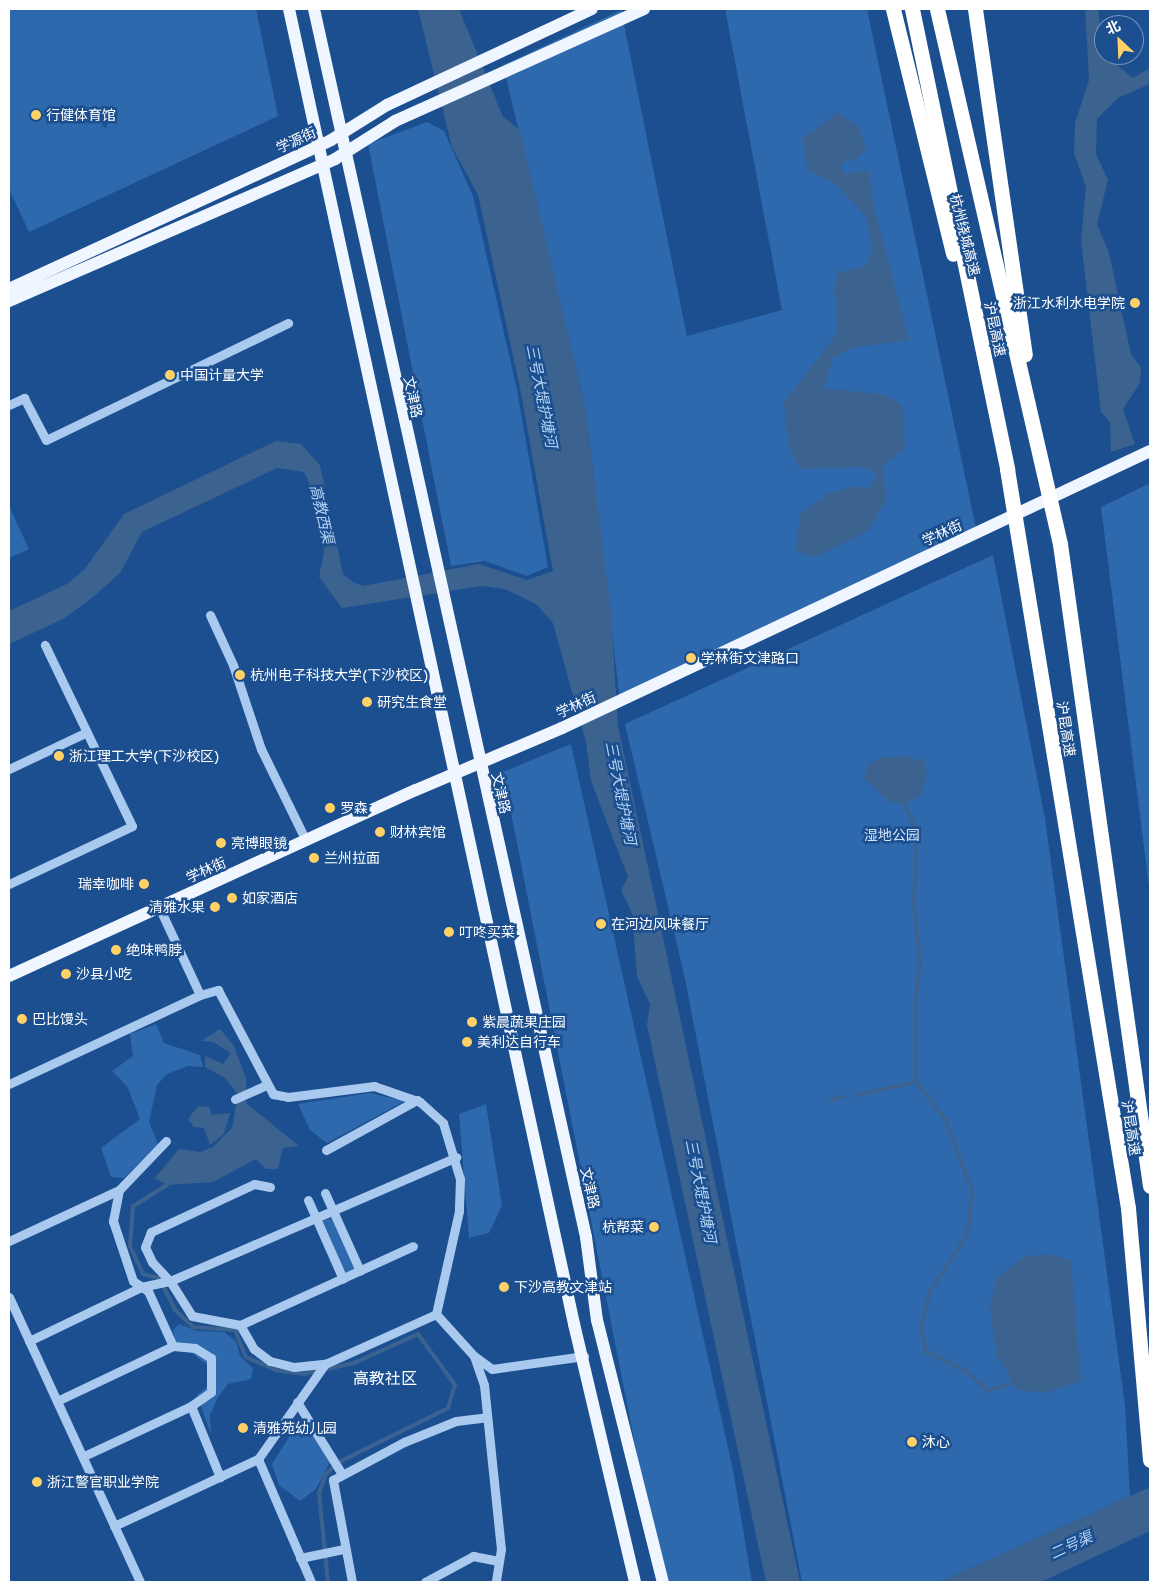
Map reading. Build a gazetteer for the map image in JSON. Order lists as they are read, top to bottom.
{
  "streets": {
    "highway": ["杭州绕城高速", "沪昆高速"],
    "main road": ["学源街", "文津路", "学林街"]
  },
  "crossings": [
    ["学源街", "文津路"],
    ["杭州绕城高速", "沪昆高速"],
    ["文津路", "学林街"]
  ],
  "districts": ["高教社区"],
  "water": ["三号大堤护塘河", "高教西渠", "二号渠"],
  "parks": ["湿地公园"],
  "places": [
    "行健体育馆",
    "浙江水利水电学院",
    "中国计量大学",
    "学林街文津路口",
    "杭州电子科技大学(下沙校区)",
    "研究生食堂",
    "浙江理工大学(下沙校区)",
    "罗森",
    "财林宾馆",
    "亮博眼镜",
    "兰州拉面",
    "瑞幸咖啡",
    "如家酒店",
    "清雅水果",
    "在河边风味餐厅",
    "叮咚买菜",
    "绝味鸭脖",
    "沙县小吃",
    "巴比馒头",
    "紫晨蔬果庄园",
    "美利达自行车",
    "杭帮菜",
    "下沙高教文津站",
    "清雅苑幼儿园",
    "沐心",
    "浙江警官职业学院"
  ],
  "north": "top left"
}
